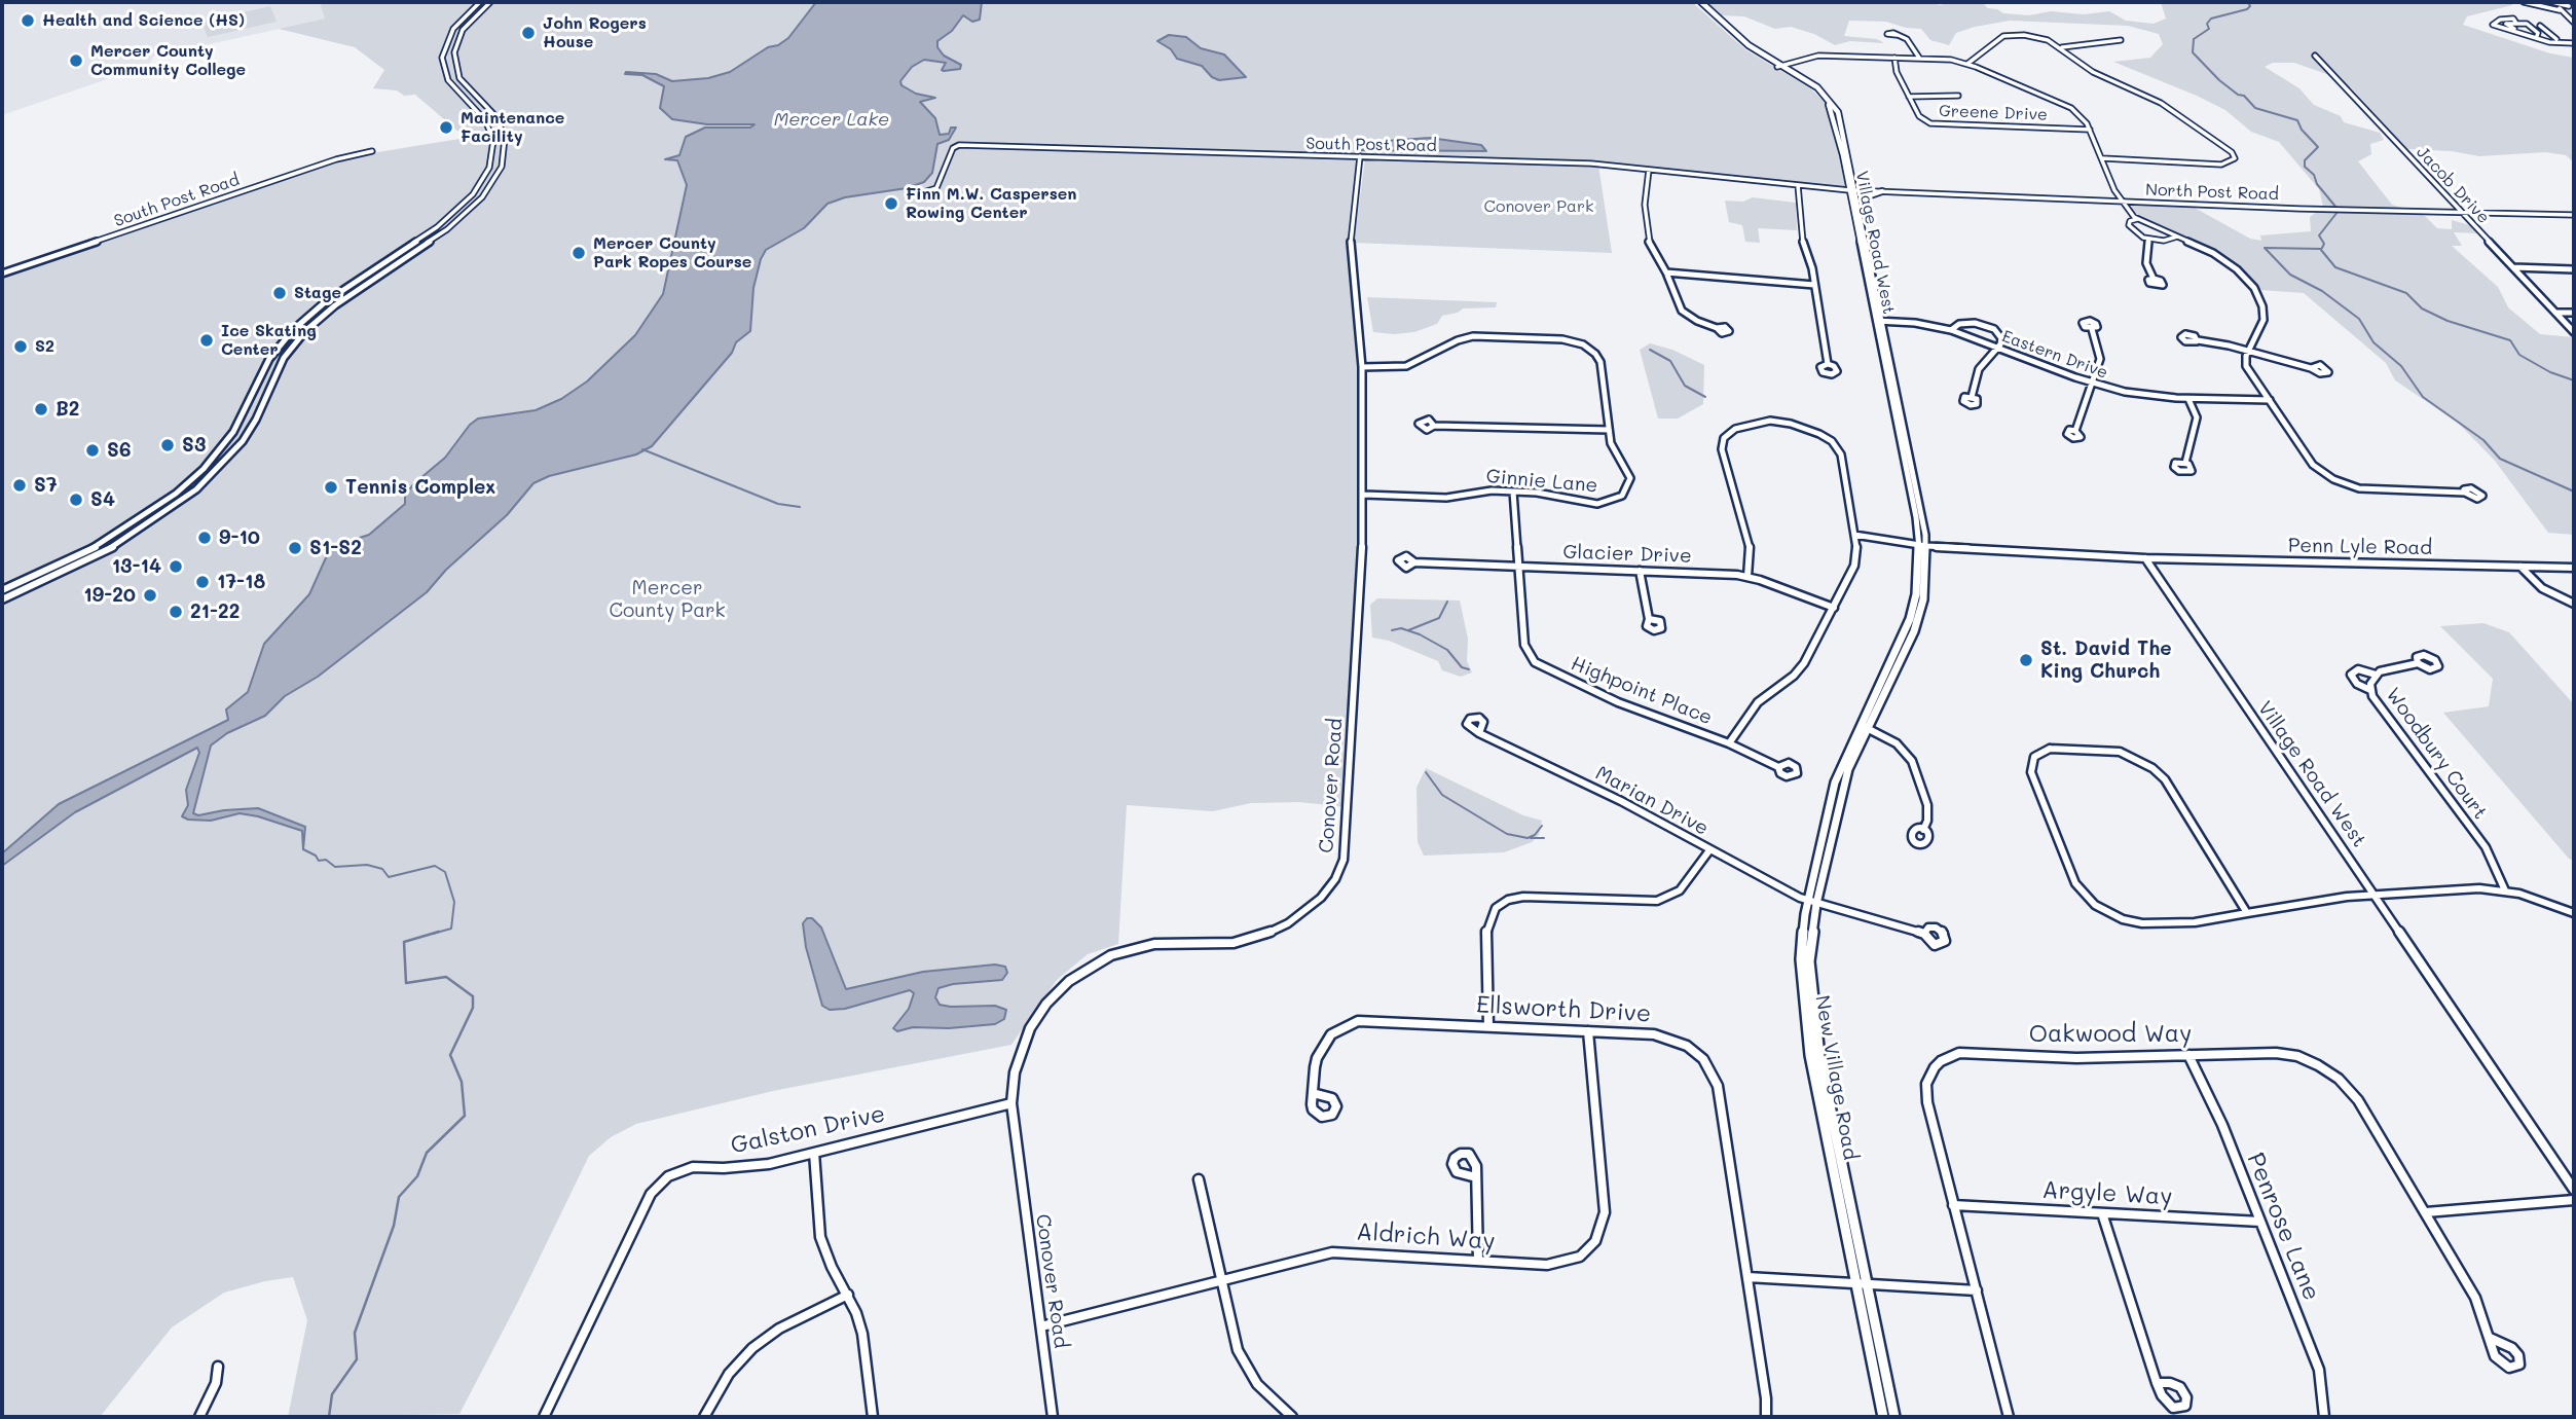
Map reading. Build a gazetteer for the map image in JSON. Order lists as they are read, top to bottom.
{
  "streets": {
    "main road": ["Village Road West", "New Village Road"],
    "street": [
      "Greene Drive",
      "South Post Road",
      "Jacob Drive",
      "North Post Road",
      "Eastern Drive",
      "Ginnie Lane",
      "Penn Lyle Road",
      "Glacier Drive",
      "Highpoint Place",
      "Woodbury Court",
      "Conover Road",
      "Marian Drive",
      "Ellsworth Drive",
      "Oakwood Way",
      "Galston Drive",
      "Argyle Way",
      "Penrose Lane",
      "Aldrich Way"
    ]
  },
  "crossings": [
    ["South Post Road", "North Post Road"],
    ["South Post Road", "Village Road West"],
    ["South Post Road", "Conover Road"],
    ["Jacob Drive", "North Post Road"],
    ["North Post Road", "Village Road West"],
    ["Village Road West", "Eastern Drive"],
    ["Village Road West", "Penn Lyle Road"],
    ["Village Road West", "New Village Road"],
    ["Ginnie Lane", "Highpoint Place"],
    ["Ginnie Lane", "Conover Road"],
    ["Glacier Drive", "Highpoint Place"],
    ["Conover Road", "Galston Drive"],
    ["Conover Road", "Aldrich Way"],
    ["Marian Drive", "New Village Road"],
    ["Ellsworth Drive", "Aldrich Way"],
    ["Oakwood Way", "Argyle Way"],
    ["Oakwood Way", "Penrose Lane"],
    ["Argyle Way", "Penrose Lane"]
  ],
  "water": ["Mercer Lake"],
  "parks": ["Conover Park", "Mercer County Park"],
  "places": [
    "Health and Science (HS)",
    "John Rogers House",
    "Mercer County Community College",
    "Maintenance Facility",
    "Finn M.W. Caspersen Rowing Center",
    "Mercer County Park Ropes Course",
    "Stage",
    "Ice Skating Center",
    "S2",
    "B2",
    "S3",
    "S6",
    "S7",
    "Tennis Complex",
    "S4",
    "9-10",
    "S1-S2",
    "13-14",
    "17-18",
    "19-20",
    "21-22",
    "St. David The King Church"
  ]
}
